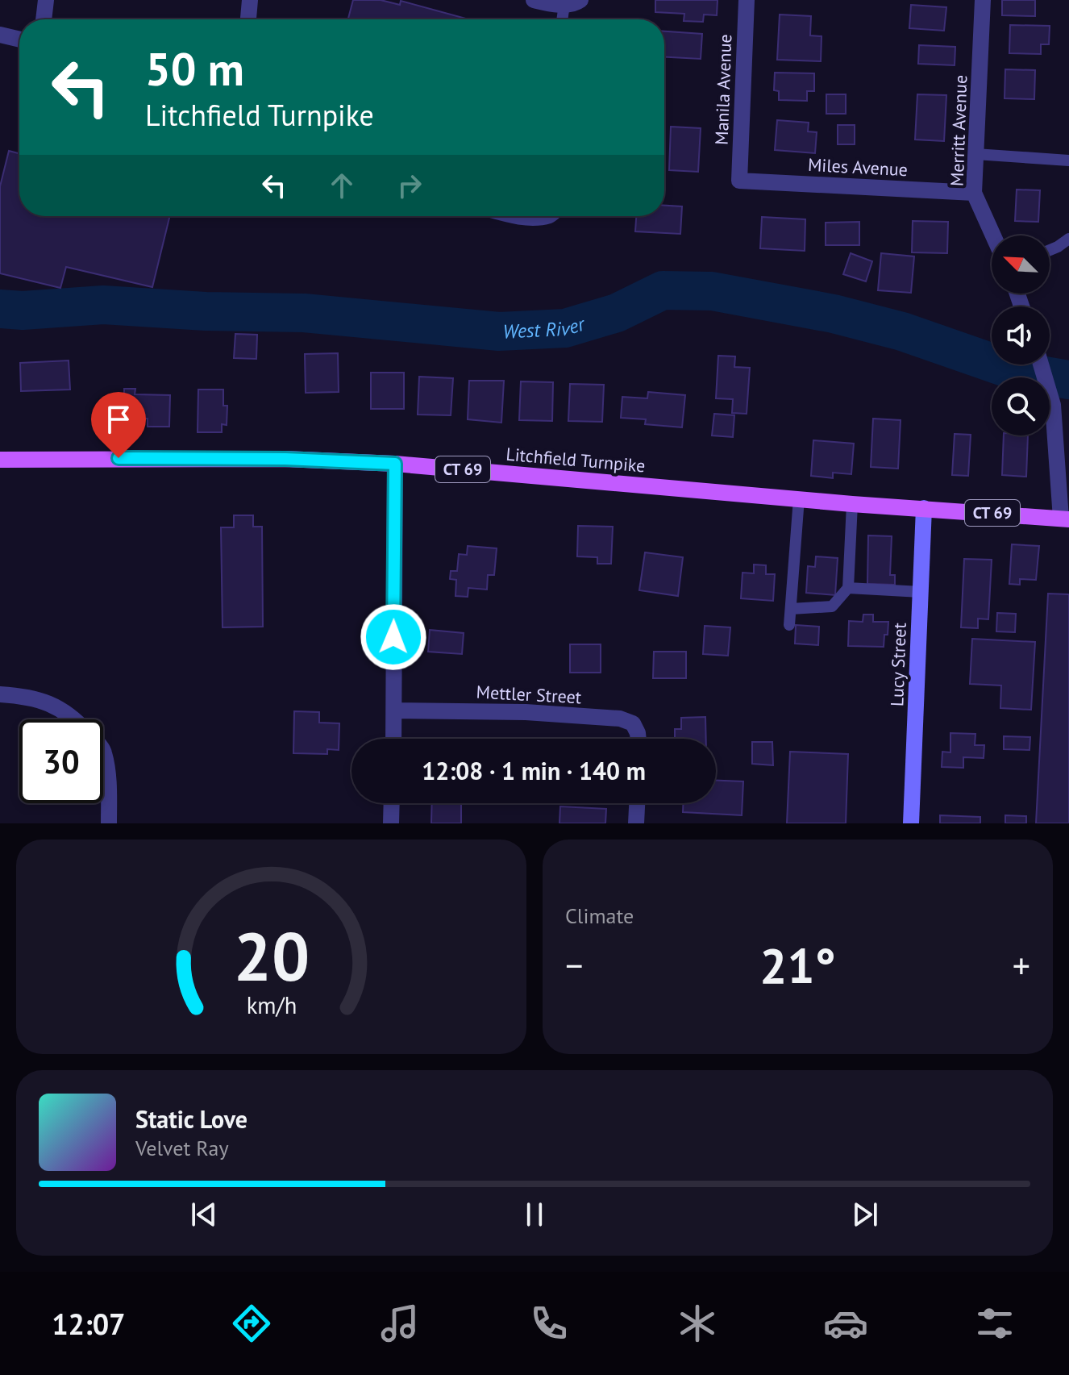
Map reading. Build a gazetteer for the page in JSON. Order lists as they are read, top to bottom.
{
  "streets": {
    "main road": ["Litchfield Turnpike", "CT 69", "Lucy Street"],
    "street": [
      "Manila Avenue",
      "Merritt Avenue",
      "Miles Avenue",
      "Mettler Street"
    ]
  },
  "crossings": [
    ["Manila Avenue", "Miles Avenue"],
    ["Merritt Avenue", "Miles Avenue"],
    ["Litchfield Turnpike", "Lucy Street"]
  ],
  "water": ["West River"],
  "north": "top left",
  "page": {
    "turn": ["50 m", "Litchfield Turnpike"],
    "limit": "30",
    "trip": "12:08 · 1 min · 140 m",
    "tile": "Climate",
    "heat": ["−", "21°", "+"],
    "song": ["Static Love", "Velvet Ray"],
    "tabs": "12:07",
    "gauge": ["20", "km/h"]
  }
}
